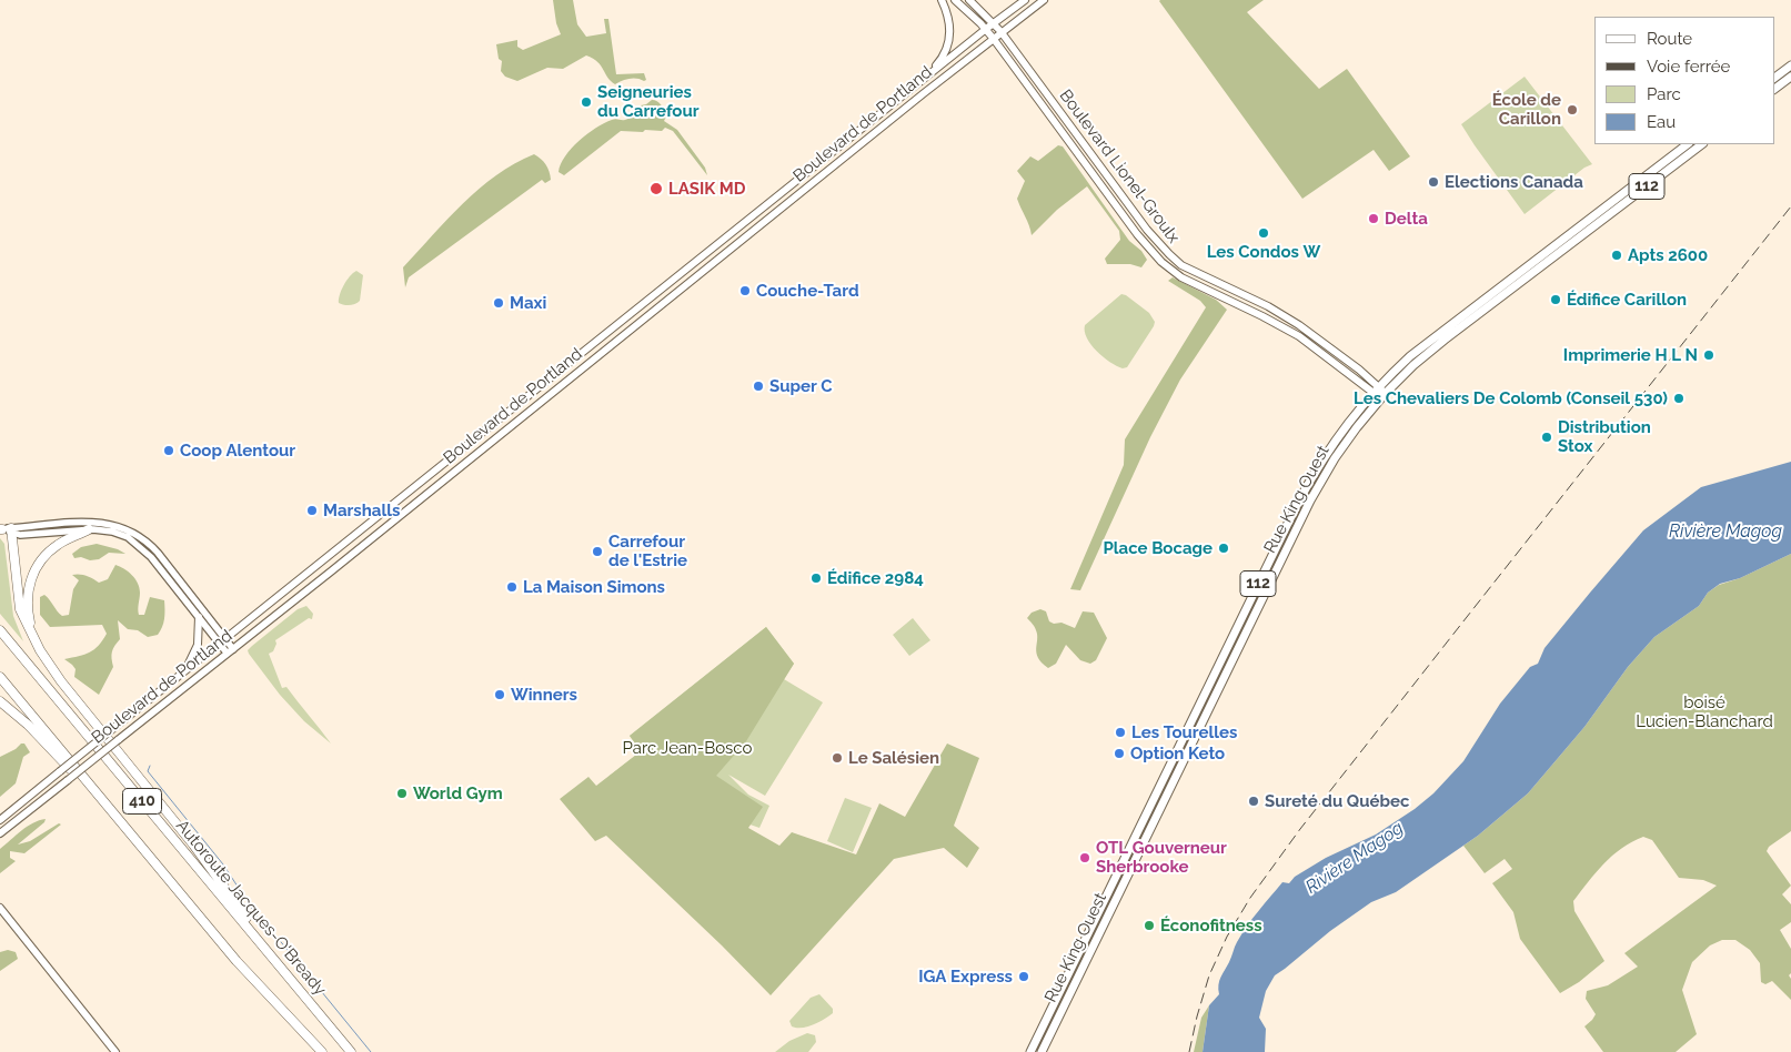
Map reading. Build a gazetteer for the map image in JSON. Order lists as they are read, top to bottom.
{
  "streets": {
    "highway": ["410", "Autoroute Jacques-O'Bready"],
    "main road": [
      "Boulevard de Portland",
      "Boulevard Lionel-Groulx",
      "112",
      "Rue King Ouest"
    ]
  },
  "crossings": [
    ["Boulevard de Portland", "Boulevard Lionel-Groulx"],
    ["Boulevard Lionel-Groulx", "Rue King Ouest"]
  ],
  "water": ["Rivière Magog"],
  "parks": ["boisé Lucien-Blanchard", "Parc Jean-Bosco"],
  "places": [
    "Seigneuries du Carrefour",
    "École de Carillon",
    "Elections Canada",
    "LASIK MD",
    "Delta",
    "Les Condos W",
    "Apts 2600",
    "Couche-Tard",
    "Édifice Carillon",
    "Maxi",
    "Imprimerie H L N",
    "Super C",
    "Les Chevaliers De Colomb (Conseil 530)",
    "Distribution Stox",
    "Coop Alentour",
    "Marshalls",
    "Place Bocage",
    "Carrefour de l'Estrie",
    "Édifice 2984",
    "La Maison Simons",
    "Winners",
    "Les Tourelles",
    "Option Keto",
    "Le Salésien",
    "World Gym",
    "Sureté du Québec",
    "OTL Gouverneur Sherbrooke",
    "Éconofitness",
    "IGA Express"
  ],
  "legend": [
    "Route",
    "Voie ferrée",
    "Parc",
    "Eau"
  ]
}
